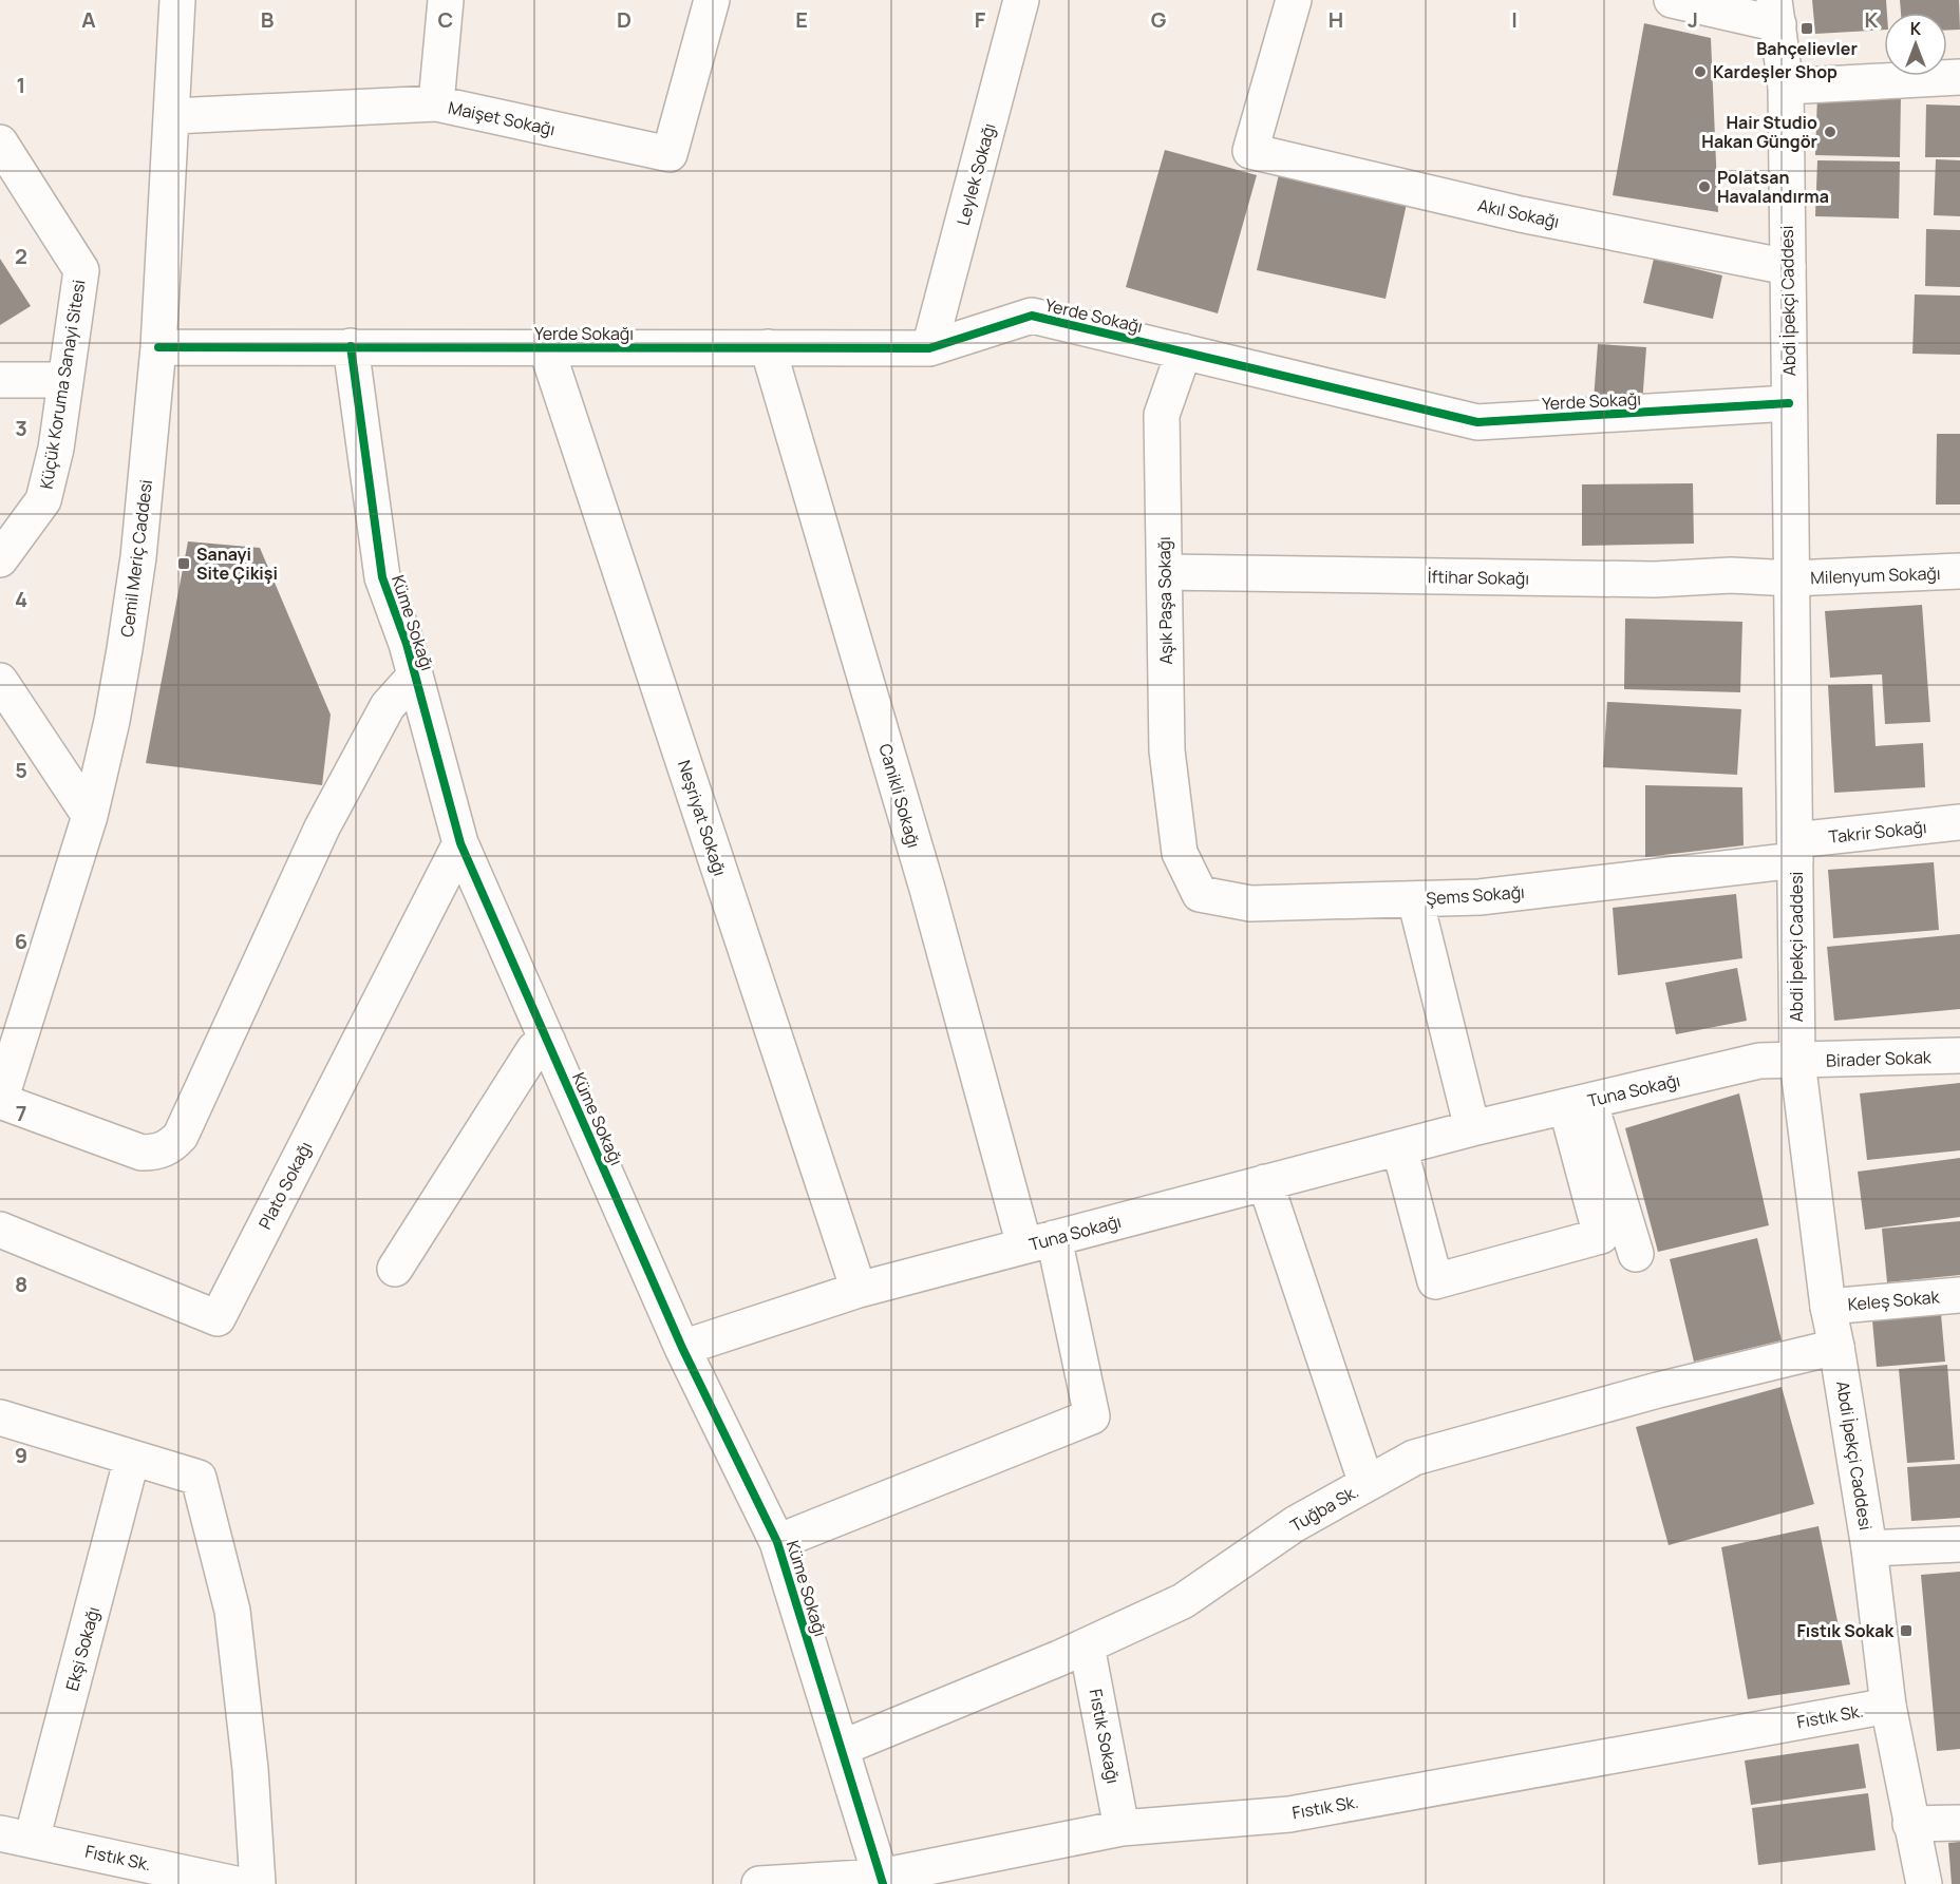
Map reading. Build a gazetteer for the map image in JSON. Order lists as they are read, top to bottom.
{
  "streets": {
    "street": [
      "Maişet Sokağı",
      "Leylek Sokağı",
      "Akıl Sokağı",
      "Abdi İpekçi Caddesi",
      "Yerde Sokağı",
      "Küçük Koruma Sanayi Sitesi",
      "Cemil Meriç Caddesi",
      "Milenyum Sokağı",
      "İftihar Sokağı",
      "Aşık Paşa Sokağı",
      "Küme Sokağı",
      "Canikli Sokağı",
      "Neşriyat Sokağı",
      "Takrir Sokağı",
      "Şems Sokağı",
      "Birader Sokak",
      "Tuna Sokağı",
      "Plato Sokağı",
      "Keleş Sokak",
      "Tuğba Sk.",
      "Ekşi Sokağı",
      "Fıstık Sk.",
      "Fıstık Sokağı"
    ]
  },
  "crossings": [
    ["Maişet Sokağı", "Cemil Meriç Caddesi"],
    ["Leylek Sokağı", "Yerde Sokağı"],
    ["Akıl Sokağı", "Abdi İpekçi Caddesi"],
    ["Abdi İpekçi Caddesi", "Yerde Sokağı"],
    ["Abdi İpekçi Caddesi", "Milenyum Sokağı"],
    ["Abdi İpekçi Caddesi", "İftihar Sokağı"],
    ["Abdi İpekçi Caddesi", "Takrir Sokağı"],
    ["Abdi İpekçi Caddesi", "Şems Sokağı"],
    ["Abdi İpekçi Caddesi", "Birader Sokak"],
    ["Abdi İpekçi Caddesi", "Tuna Sokağı"],
    ["Abdi İpekçi Caddesi", "Keleş Sokak"],
    ["Abdi İpekçi Caddesi", "Tuğba Sk."],
    ["Abdi İpekçi Caddesi", "Fıstık Sk."],
    ["Yerde Sokağı", "Cemil Meriç Caddesi"],
    ["Yerde Sokağı", "Aşık Paşa Sokağı"],
    ["Yerde Sokağı", "Küme Sokağı"],
    ["Yerde Sokağı", "Canikli Sokağı"],
    ["Yerde Sokağı", "Neşriyat Sokağı"],
    ["Milenyum Sokağı", "İftihar Sokağı"],
    ["İftihar Sokağı", "Aşık Paşa Sokağı"],
    ["Aşık Paşa Sokağı", "Şems Sokağı"],
    ["Küme Sokağı", "Canikli Sokağı"],
    ["Küme Sokağı", "Tuna Sokağı"],
    ["Küme Sokağı", "Plato Sokağı"],
    ["Küme Sokağı", "Tuğba Sk."],
    ["Küme Sokağı", "Fıstık Sk."],
    ["Canikli Sokağı", "Tuna Sokağı"],
    ["Neşriyat Sokağı", "Tuna Sokağı"],
    ["Takrir Sokağı", "Şems Sokağı"],
    ["Birader Sokak", "Tuna Sokağı"],
    ["Tuğba Sk.", "Fıstık Sokağı"],
    ["Ekşi Sokağı", "Fıstık Sk."],
    ["Fıstık Sk.", "Fıstık Sokağı"]
  ],
  "places": {
    "transit": ["Bahçelievler", "Sanayi Site Çikişi", "Fıstık Sokak"],
    "other": ["Kardeşler Shop", "Hair Studio Hakan Güngör", "Polatsan Havalandırma"]
  },
  "north": "top",
  "grid": {
    "columns": [
      "A",
      "B",
      "C",
      "D",
      "E",
      "F",
      "G",
      "H",
      "I",
      "J",
      "K"
    ],
    "rows": [
      "1",
      "2",
      "3",
      "4",
      "5",
      "6",
      "7",
      "8",
      "9"
    ]
  }
}
